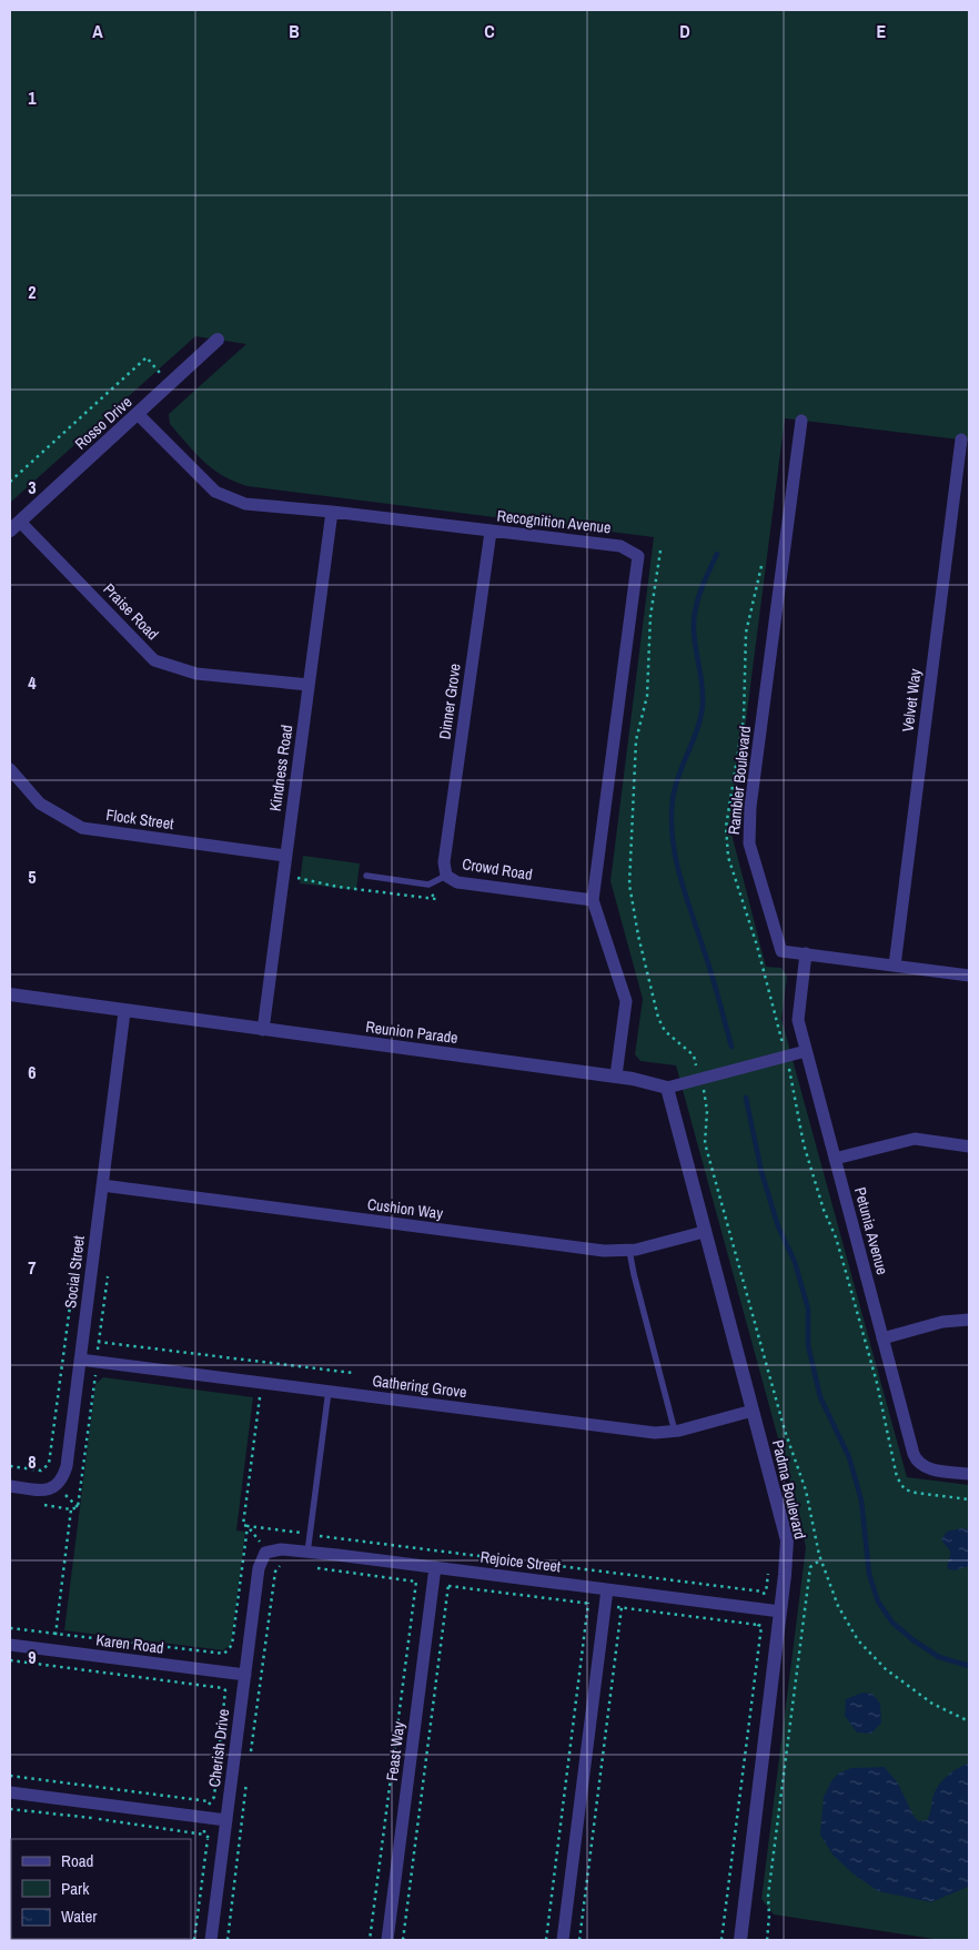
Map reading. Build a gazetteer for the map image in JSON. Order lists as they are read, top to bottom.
{
  "streets": {
    "street": [
      "Rosso Drive",
      "Recognition Avenue",
      "Praise Road",
      "Velvet Way",
      "Dinner Grove",
      "Kindness Road",
      "Rambler Boulevard",
      "Flock Street",
      "Crowd Road",
      "Reunion Parade",
      "Cushion Way",
      "Petunia Avenue",
      "Social Street",
      "Gathering Grove",
      "Padma Boulevard",
      "Rejoice Street",
      "Karen Road",
      "Cherish Drive",
      "Feast Way"
    ]
  },
  "crossings": [
    ["Rosso Drive", "Recognition Avenue"],
    ["Rosso Drive", "Praise Road"],
    ["Recognition Avenue", "Dinner Grove"],
    ["Recognition Avenue", "Kindness Road"],
    ["Recognition Avenue", "Crowd Road"],
    ["Recognition Avenue", "Reunion Parade"],
    ["Praise Road", "Kindness Road"],
    ["Velvet Way", "Rambler Boulevard"],
    ["Dinner Grove", "Crowd Road"],
    ["Kindness Road", "Flock Street"],
    ["Kindness Road", "Reunion Parade"],
    ["Rambler Boulevard", "Petunia Avenue"],
    ["Reunion Parade", "Petunia Avenue"],
    ["Reunion Parade", "Social Street"],
    ["Reunion Parade", "Padma Boulevard"],
    ["Cushion Way", "Social Street"],
    ["Cushion Way", "Padma Boulevard"],
    ["Social Street", "Gathering Grove"],
    ["Gathering Grove", "Padma Boulevard"],
    ["Padma Boulevard", "Rejoice Street"],
    ["Rejoice Street", "Cherish Drive"],
    ["Rejoice Street", "Feast Way"],
    ["Karen Road", "Cherish Drive"]
  ],
  "legend": ["Road", "Park", "Water"],
  "grid": {
    "columns": [
      "A",
      "B",
      "C",
      "D",
      "E"
    ],
    "rows": [
      "1",
      "2",
      "3",
      "4",
      "5",
      "6",
      "7",
      "8",
      "9"
    ]
  }
}
